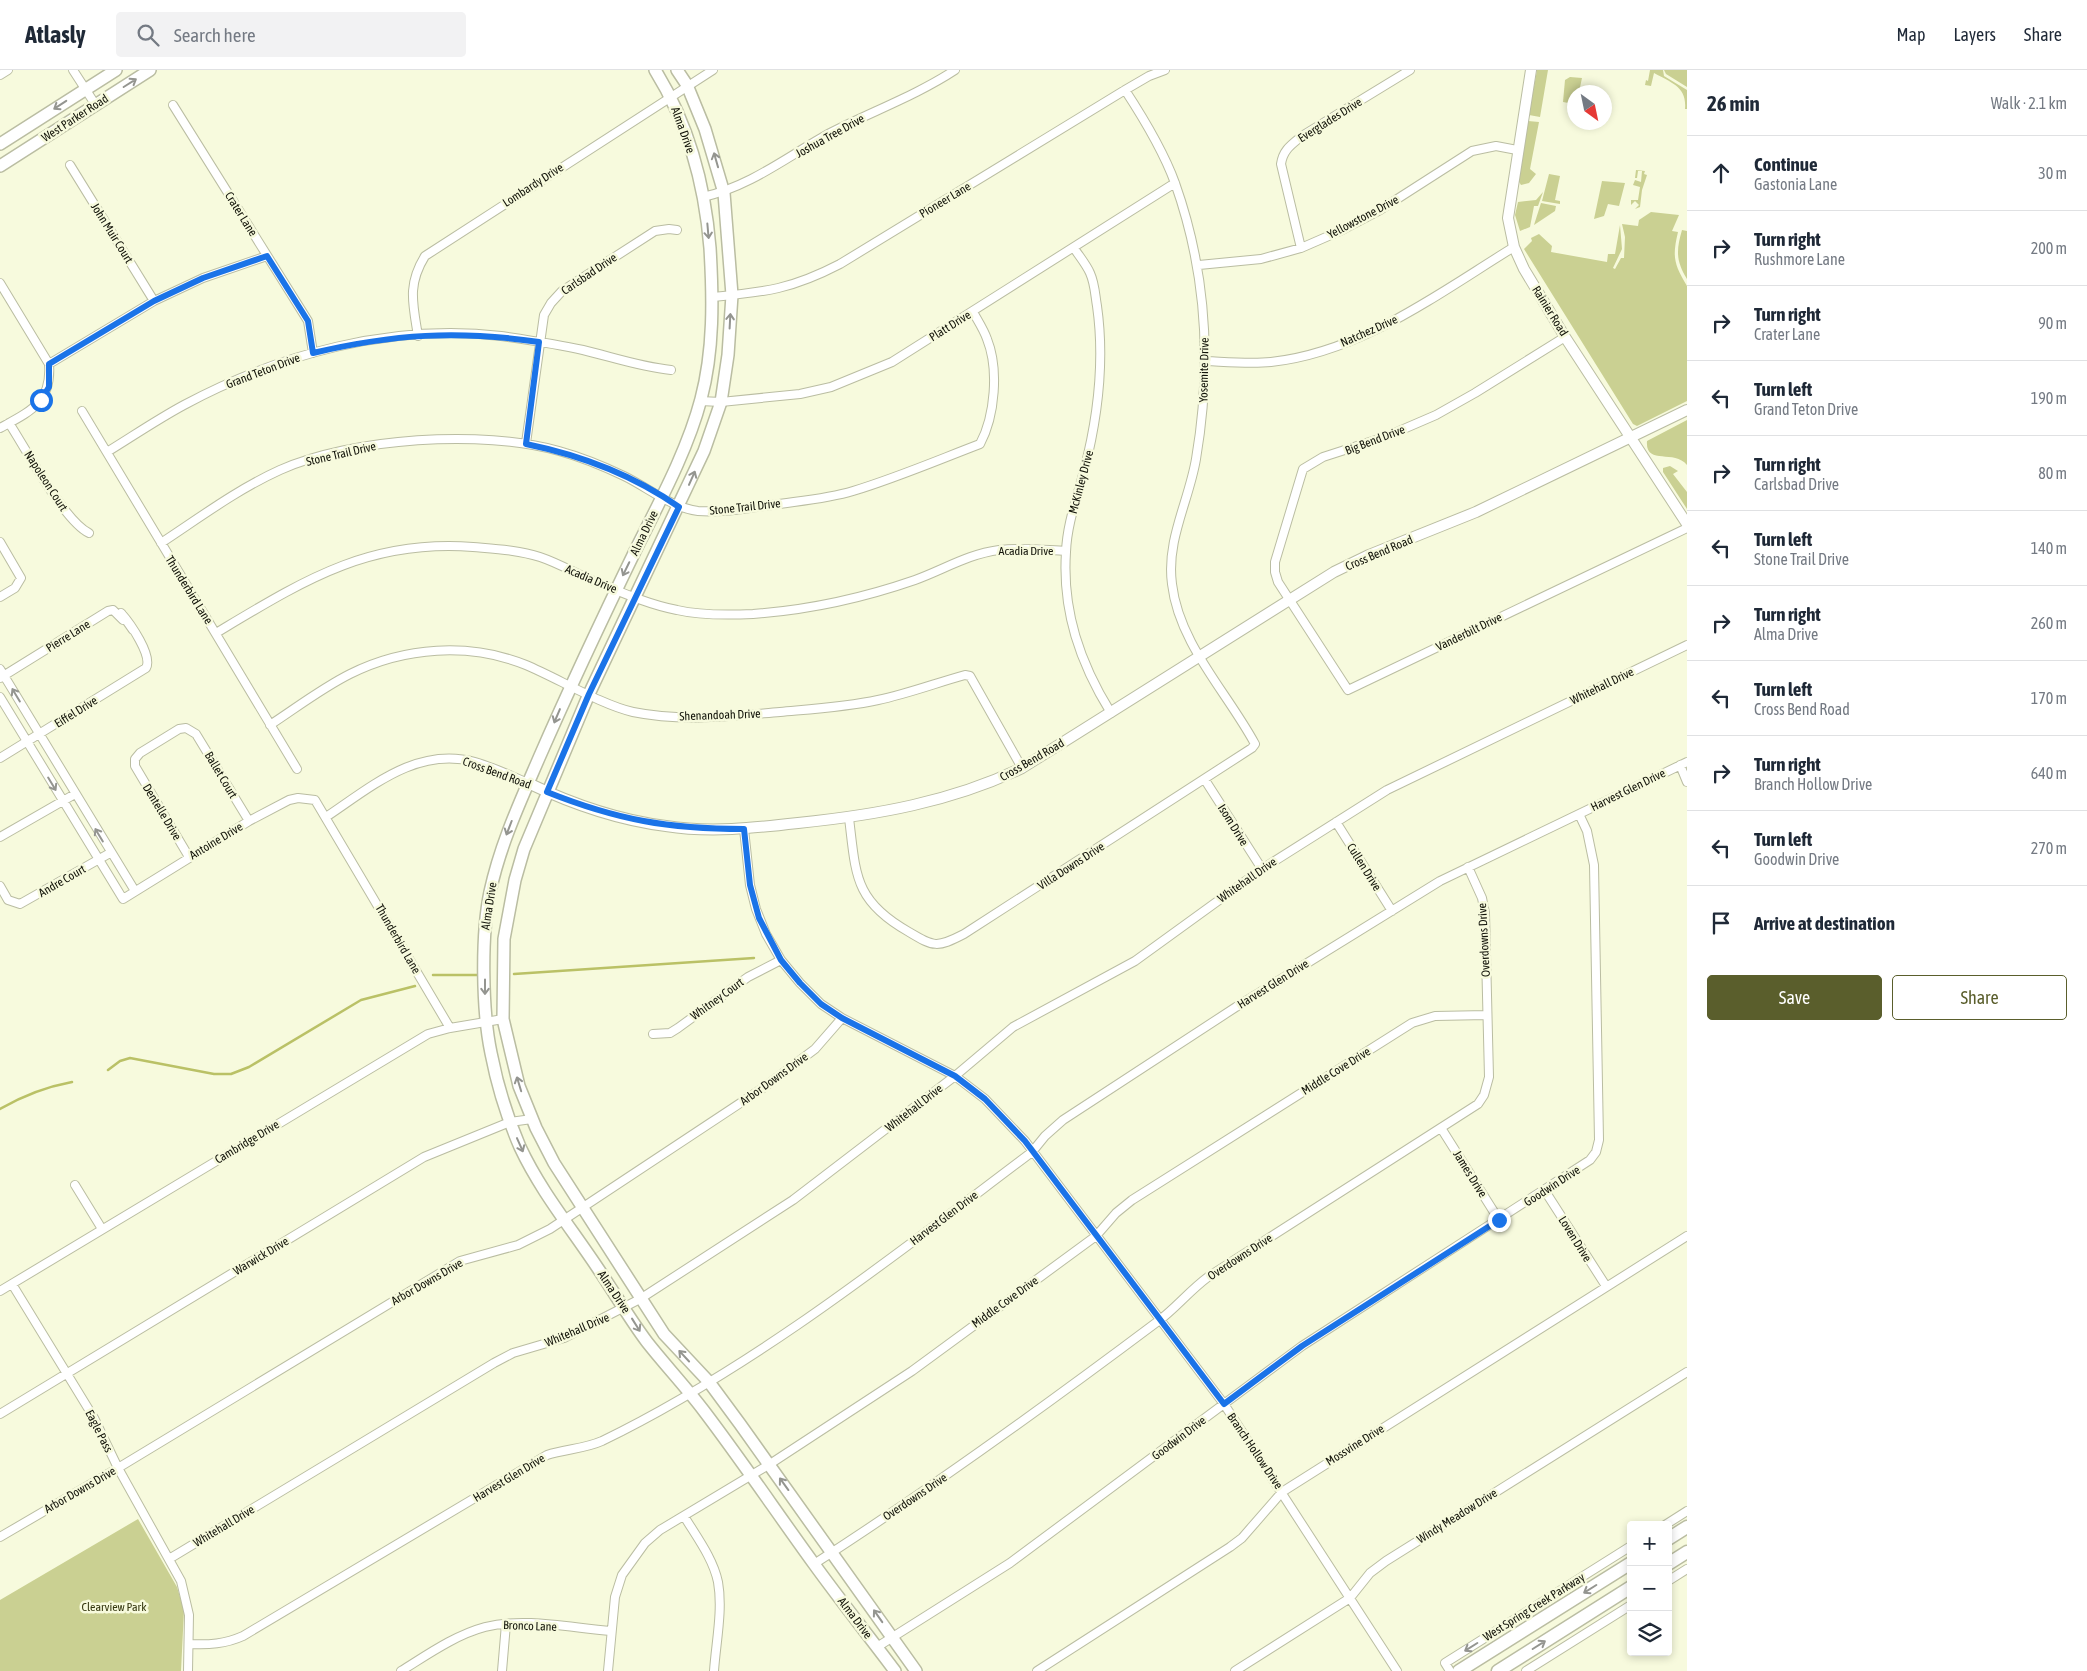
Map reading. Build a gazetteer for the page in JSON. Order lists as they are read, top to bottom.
{
  "streets": {
    "main road": ["West Parker Road", "Alma Drive", "West Spring Creek Parkway"],
    "street": [
      "Everglades Drive",
      "Joshua Tree Drive",
      "Lombardy Drive",
      "Pioneer Lane",
      "Crater Lane",
      "Yellowstone Drive",
      "John Muir Court",
      "Carlsbad Drive",
      "Rainier Road",
      "Platt Drive",
      "Natchez Drive",
      "Yosemite Drive",
      "Grand Teton Drive",
      "Big Bend Drive",
      "Stone Trail Drive",
      "Napoleon Court",
      "McKinley Drive",
      "Acadia Drive",
      "Cross Bend Road",
      "Thunderbird Lane",
      "Vanderbilt Drive",
      "Pierre Lane",
      "Whitehall Drive",
      "Eiffel Drive",
      "Shenandoah Drive",
      "Ballet Court",
      "Harvest Glen Drive",
      "Dentelle Drive",
      "Isom Drive",
      "Antoine Drive",
      "Villa Downs Drive",
      "Cullen Drive",
      "Andre Court",
      "Overdowns Drive",
      "Whitney Court",
      "Middle Cove Drive",
      "Arbor Downs Drive",
      "Cambridge Drive",
      "James Drive",
      "Goodwin Drive",
      "Loven Drive",
      "Warwick Drive",
      "Eagle Pass",
      "Mossvine Drive",
      "Branch Hollow Drive",
      "Windy Meadow Drive",
      "Bronco Lane"
    ]
  },
  "crossings": [
    ["Everglades Drive", "Yellowstone Drive"],
    ["Alma Drive", "Joshua Tree Drive"],
    ["Alma Drive", "Lombardy Drive"],
    ["Alma Drive", "Pioneer Lane"],
    ["Alma Drive", "Platt Drive"],
    ["Alma Drive", "Stone Trail Drive"],
    ["Alma Drive", "Acadia Drive"],
    ["Alma Drive", "Cross Bend Road"],
    ["Alma Drive", "Whitehall Drive"],
    ["Alma Drive", "Shenandoah Drive"],
    ["Alma Drive", "Harvest Glen Drive"],
    ["Alma Drive", "Overdowns Drive"],
    ["Alma Drive", "Middle Cove Drive"],
    ["Alma Drive", "Arbor Downs Drive"],
    ["Alma Drive", "Cambridge Drive"],
    ["Alma Drive", "Goodwin Drive"],
    ["Alma Drive", "Warwick Drive"],
    ["Lombardy Drive", "Grand Teton Drive"],
    ["Pioneer Lane", "Yosemite Drive"],
    ["Crater Lane", "Grand Teton Drive"],
    ["Yellowstone Drive", "Rainier Road"],
    ["Yellowstone Drive", "Yosemite Drive"],
    ["Carlsbad Drive", "Grand Teton Drive"],
    ["Carlsbad Drive", "Stone Trail Drive"],
    ["Rainier Road", "Natchez Drive"],
    ["Rainier Road", "Big Bend Drive"],
    ["Rainier Road", "Cross Bend Road"],
    ["Platt Drive", "Yosemite Drive"],
    ["Platt Drive", "Stone Trail Drive"],
    ["Platt Drive", "McKinley Drive"],
    ["Natchez Drive", "Yosemite Drive"],
    ["Yosemite Drive", "Cross Bend Road"],
    ["Yosemite Drive", "Villa Downs Drive"],
    ["Grand Teton Drive", "Thunderbird Lane"],
    ["Big Bend Drive", "Cross Bend Road"],
    ["Big Bend Drive", "Vanderbilt Drive"],
    ["Stone Trail Drive", "Thunderbird Lane"],
    ["McKinley Drive", "Acadia Drive"],
    ["McKinley Drive", "Cross Bend Road"],
    ["Acadia Drive", "Thunderbird Lane"],
    ["Cross Bend Road", "Thunderbird Lane"],
    ["Cross Bend Road", "Vanderbilt Drive"],
    ["Cross Bend Road", "Shenandoah Drive"],
    ["Cross Bend Road", "Villa Downs Drive"],
    ["Cross Bend Road", "Branch Hollow Drive"],
    ["Thunderbird Lane", "Shenandoah Drive"],
    ["Thunderbird Lane", "Antoine Drive"],
    ["Thunderbird Lane", "Cambridge Drive"],
    ["Pierre Lane", "Eiffel Drive"],
    ["Whitehall Drive", "Isom Drive"],
    ["Whitehall Drive", "Cullen Drive"],
    ["Whitehall Drive", "Eagle Pass"],
    ["Whitehall Drive", "Branch Hollow Drive"],
    ["Ballet Court", "Dentelle Drive"],
    ["Ballet Court", "Antoine Drive"],
    ["Harvest Glen Drive", "Cullen Drive"],
    ["Harvest Glen Drive", "Overdowns Drive"],
    ["Harvest Glen Drive", "Goodwin Drive"],
    ["Harvest Glen Drive", "Eagle Pass"],
    ["Harvest Glen Drive", "Branch Hollow Drive"],
    ["Dentelle Drive", "Antoine Drive"],
    ["Isom Drive", "Villa Downs Drive"],
    ["Overdowns Drive", "Middle Cove Drive"],
    ["Overdowns Drive", "James Drive"],
    ["Overdowns Drive", "Branch Hollow Drive"],
    ["Whitney Court", "Branch Hollow Drive"],
    ["Middle Cove Drive", "Branch Hollow Drive"],
    ["Middle Cove Drive", "Bronco Lane"],
    ["Arbor Downs Drive", "Eagle Pass"],
    ["Arbor Downs Drive", "Branch Hollow Drive"],
    ["Cambridge Drive", "Eagle Pass"],
    ["James Drive", "Goodwin Drive"],
    ["Goodwin Drive", "Loven Drive"],
    ["Goodwin Drive", "Branch Hollow Drive"],
    ["Loven Drive", "Mossvine Drive"],
    ["Warwick Drive", "Eagle Pass"],
    ["Mossvine Drive", "Branch Hollow Drive"],
    ["Branch Hollow Drive", "Windy Meadow Drive"]
  ],
  "one_way": ["West Spring Creek Parkway"],
  "parks": ["Clearview Park"],
  "north": "bottom right",
  "page": {
    "header": "Atlasly",
    "search": "Search here",
    "nav": ["Map", "Layers", "Share"],
    "heading": ["26 min", "Walk · 2.1 km"],
    "list": [
      ["Continue", "Gastonia Lane", "30 m"],
      ["Turn right", "Rushmore Lane", "200 m"],
      ["Turn right", "Crater Lane", "90 m"],
      ["Turn left", "Grand Teton Drive", "190 m"],
      ["Turn right", "Carlsbad Drive", "80 m"],
      ["Turn left", "Stone Trail Drive", "140 m"],
      ["Turn right", "Alma Drive", "260 m"],
      ["Turn left", "Cross Bend Road", "170 m"],
      ["Turn right", "Branch Hollow Drive", "640 m"],
      ["Turn left", "Goodwin Drive", "270 m"],
      "Arrive at destination"
    ],
    "buttons": ["Save", "Share"],
    "map_buttons": ["+", "−"]
  }
}
